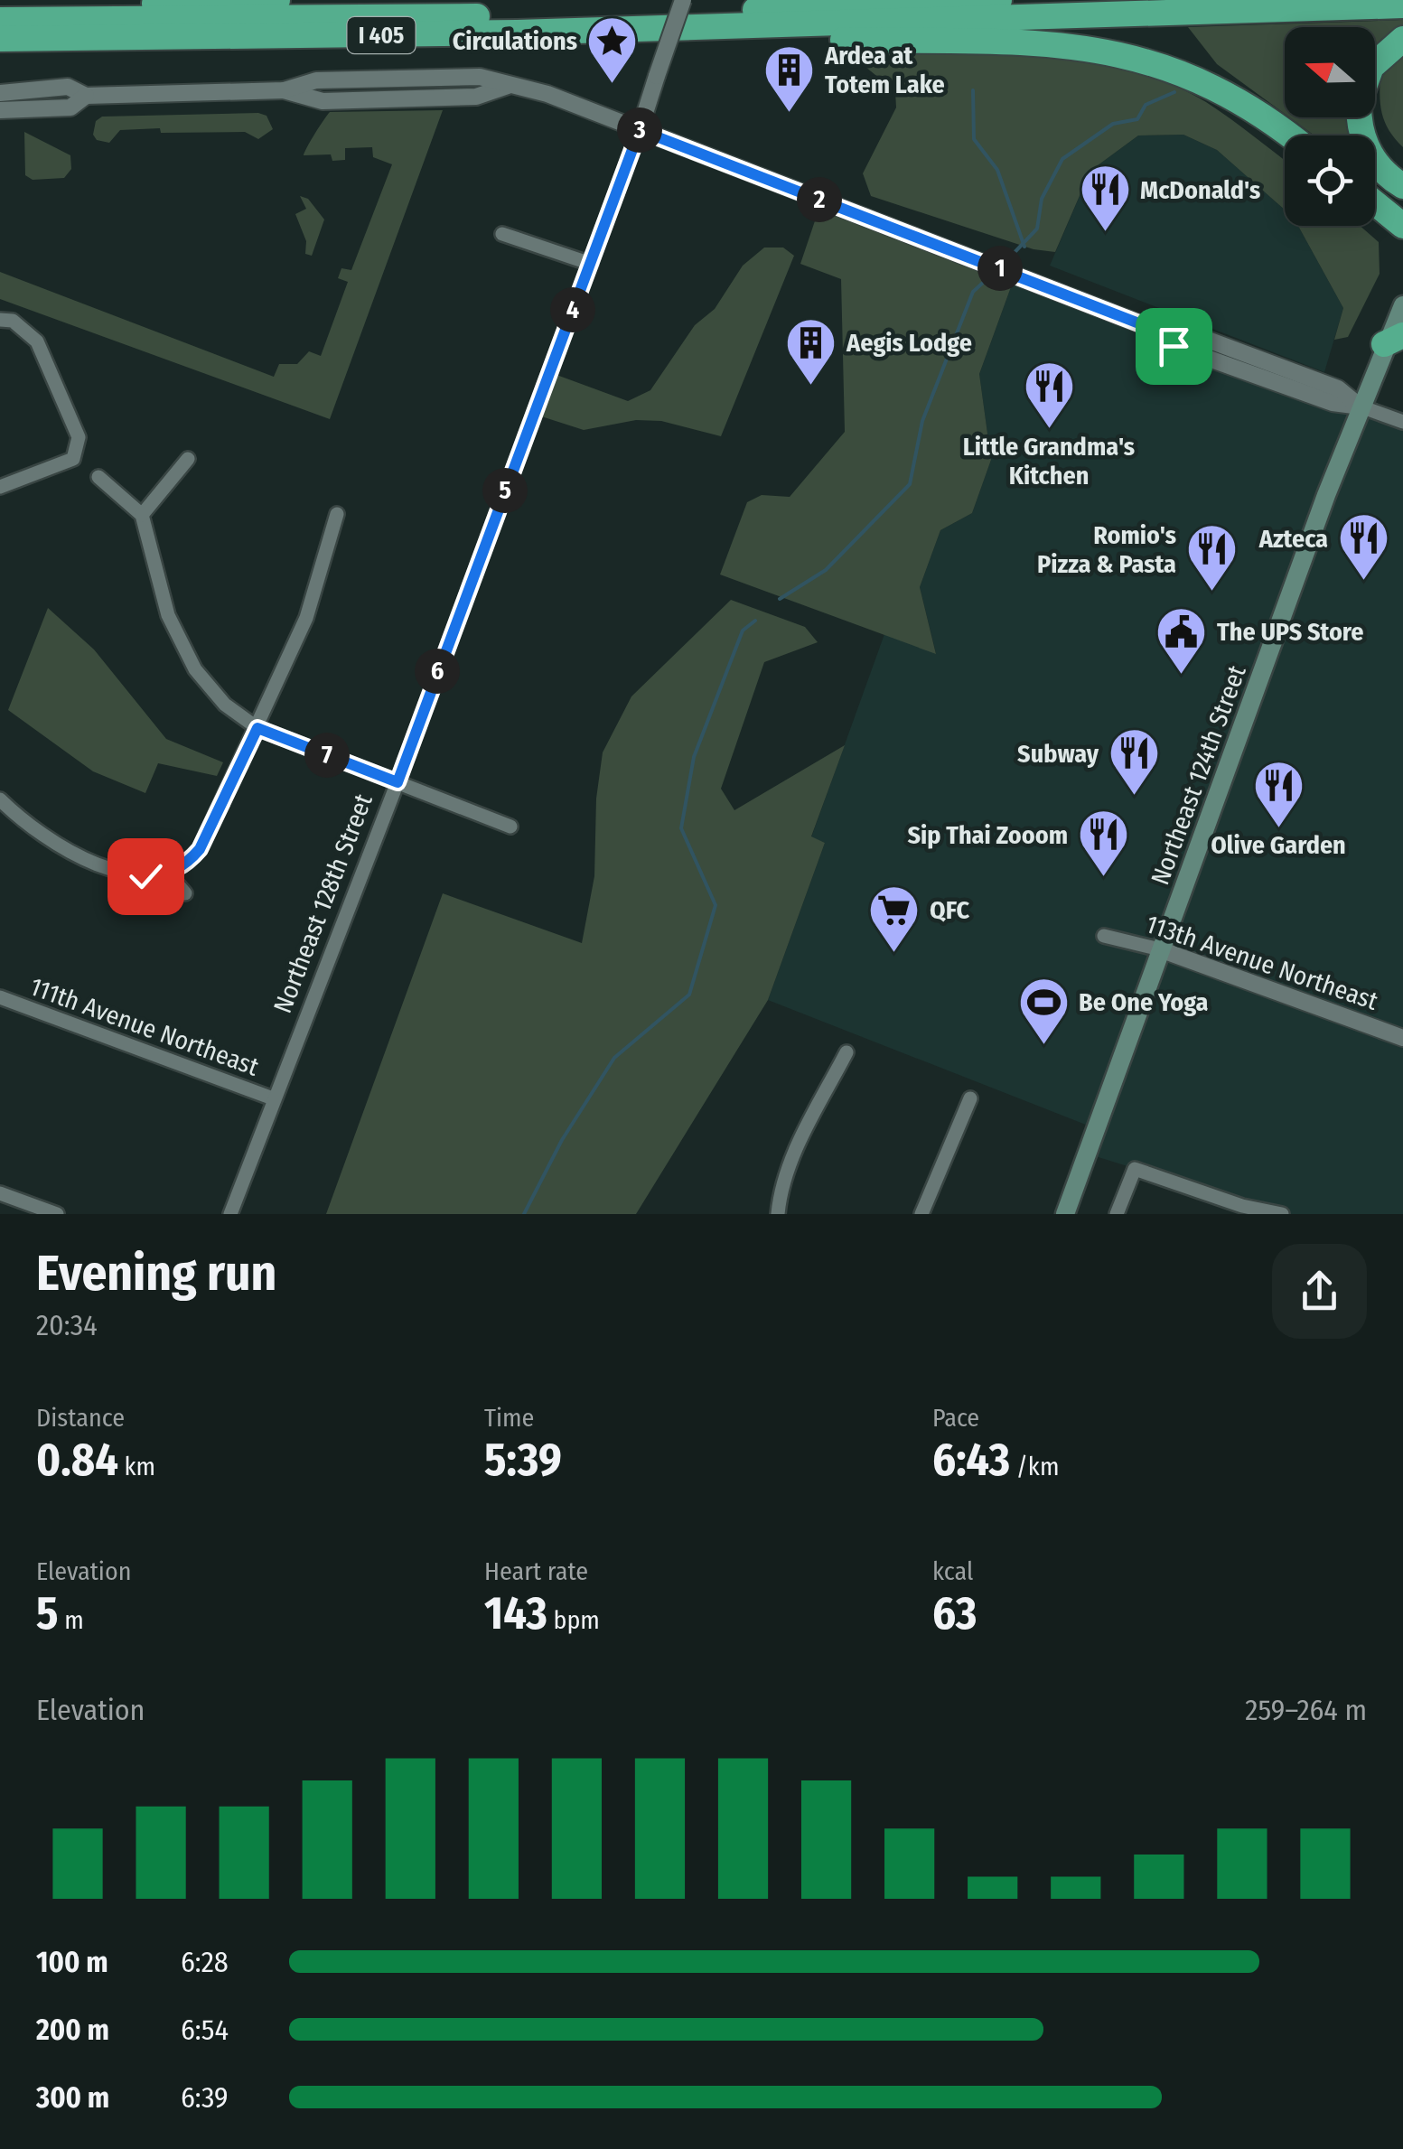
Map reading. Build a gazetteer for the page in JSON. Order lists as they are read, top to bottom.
{
  "streets": {
    "highway": ["I 405"],
    "main road": ["Northeast 124th Street"],
    "street": ["Northeast 128th Street", "113th Avenue Northeast", "111th Avenue Northeast"]
  },
  "crossings": [
    ["Northeast 124th Street", "113th Avenue Northeast"],
    ["Northeast 128th Street", "111th Avenue Northeast"]
  ],
  "places": {
    "place": ["Circulations"],
    "building": ["Ardea at Totem Lake", "Aegis Lodge"],
    "restaurant": [
      "McDonald's",
      "Little Grandma's Kitchen",
      "Azteca",
      "Romio's Pizza & Pasta",
      "Subway",
      "Olive Garden",
      "Sip Thai Zooom"
    ],
    "public building": ["The UPS Store"],
    "supermarket": ["QFC"],
    "sports": ["Be One Yoga"]
  },
  "north": "left",
  "page": {
    "pins": [
      "3",
      "2",
      "1",
      "4",
      "5",
      "6",
      "7"
    ],
    "heading": ["Evening run", "20:34"],
    "stats": [
      ["Distance", "0.84 km"],
      ["Time", "5:39"],
      ["Pace", "6:43 /km"],
      ["Elevation", "5 m"],
      ["Heart rate", "143 bpm"],
      ["kcal", "63"]
    ],
    "chart": ["Elevation", "259–264 m"],
    "list": [
      {
        "name": "100 m",
        "note": "6:28"
      },
      {
        "name": "200 m",
        "note": "6:54"
      },
      {
        "name": "300 m",
        "note": "6:39"
      }
    ]
  }
}
